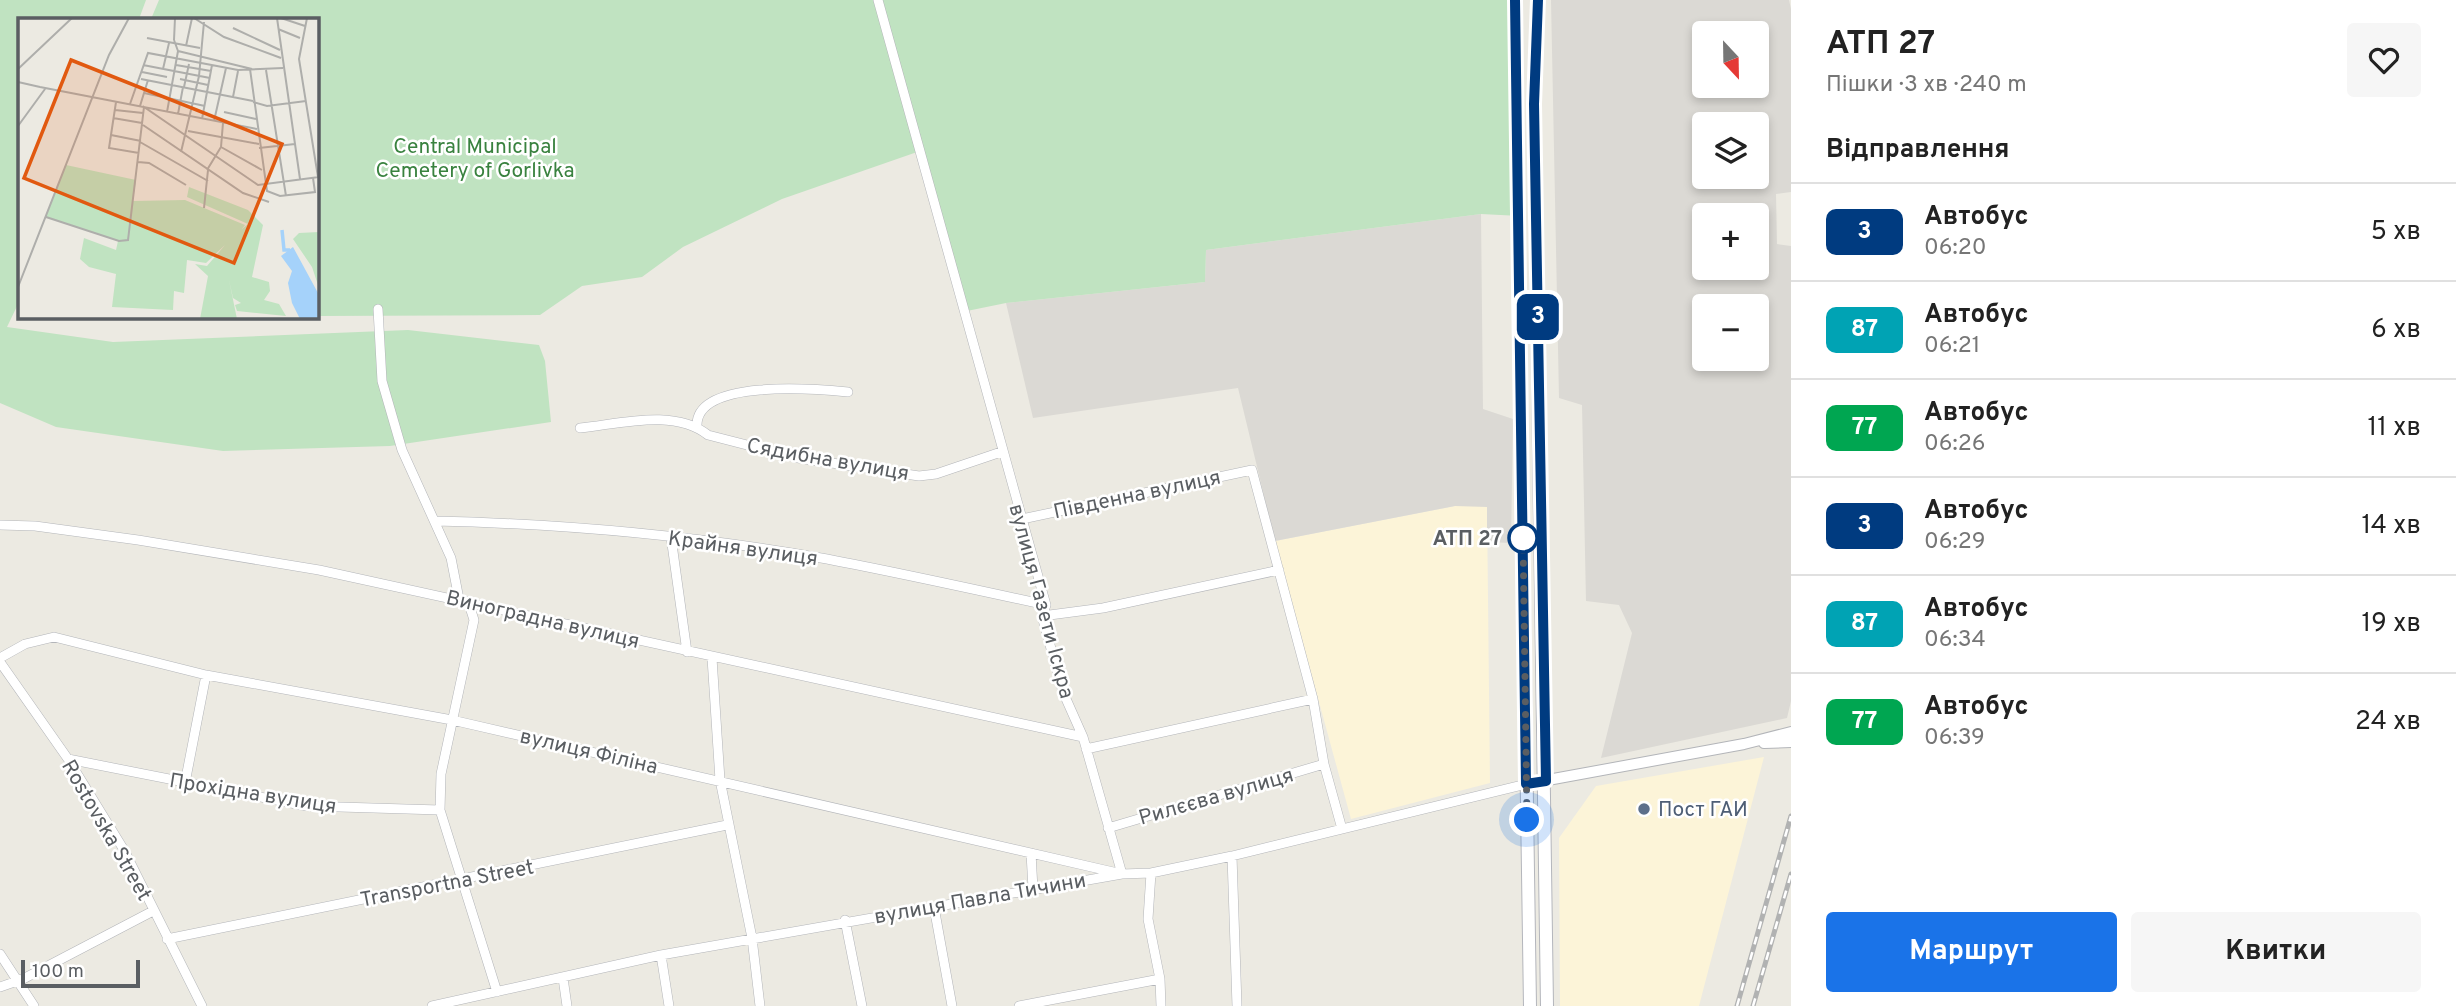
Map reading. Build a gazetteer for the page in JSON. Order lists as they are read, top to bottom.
{
  "streets": {
    "street": [
      "Сядибна вулиця",
      "Південна вулиця",
      "Крайня вулиця",
      "вулиця Газети Іскра",
      "Виноградна вулиця",
      "вулиця Філіна",
      "Прохідна вулиця",
      "Рилєєва вулиця",
      "Rostovska Street",
      "Transportna Street",
      "вулиця Павла Тичини"
    ]
  },
  "crossings": [
    ["Сядибна вулиця", "вулиця Газети Іскра"],
    ["Південна вулиця", "вулиця Газети Іскра"],
    ["Крайня вулиця", "вулиця Газети Іскра"],
    ["вулиця Газети Іскра", "Виноградна вулиця"],
    ["вулиця Газети Іскра", "вулиця Філіна"],
    ["вулиця Газети Іскра", "Рилєєва вулиця"],
    ["вулиця Газети Іскра", "вулиця Павла Тичини"],
    ["вулиця Філіна", "Rostovska Street"],
    ["вулиця Філіна", "вулиця Павла Тичини"],
    ["Прохідна вулиця", "Rostovska Street"],
    ["Rostovska Street", "Transportna Street"]
  ],
  "parks": ["Central Municipal Cemetery of Gorlivka"],
  "places": ["АТП 27", "Пост ГАИ"],
  "lines": ["bus line 3"],
  "scale_bar": "100 m",
  "north": "bottom",
  "page": {
    "on_map": "3",
    "heading": [
      ["АТП 27", "Пішки · 3 хв · 240 m"],
      "Відправлення"
    ],
    "map_buttons": ["+", "−"],
    "list": [
      {
        "mark": "3",
        "name": "Автобус",
        "note": "06:20",
        "value": "5 хв"
      },
      {
        "mark": "87",
        "name": "Автобус",
        "note": "06:21",
        "value": "6 хв"
      },
      {
        "mark": "77",
        "name": "Автобус",
        "note": "06:26",
        "value": "11 хв"
      },
      {
        "mark": "3",
        "name": "Автобус",
        "note": "06:29",
        "value": "14 хв"
      },
      {
        "mark": "87",
        "name": "Автобус",
        "note": "06:34",
        "value": "19 хв"
      },
      {
        "mark": "77",
        "name": "Автобус",
        "note": "06:39",
        "value": "24 хв"
      }
    ],
    "buttons": ["Маршрут", "Квитки"],
    "scale": "100 m"
  }
}
